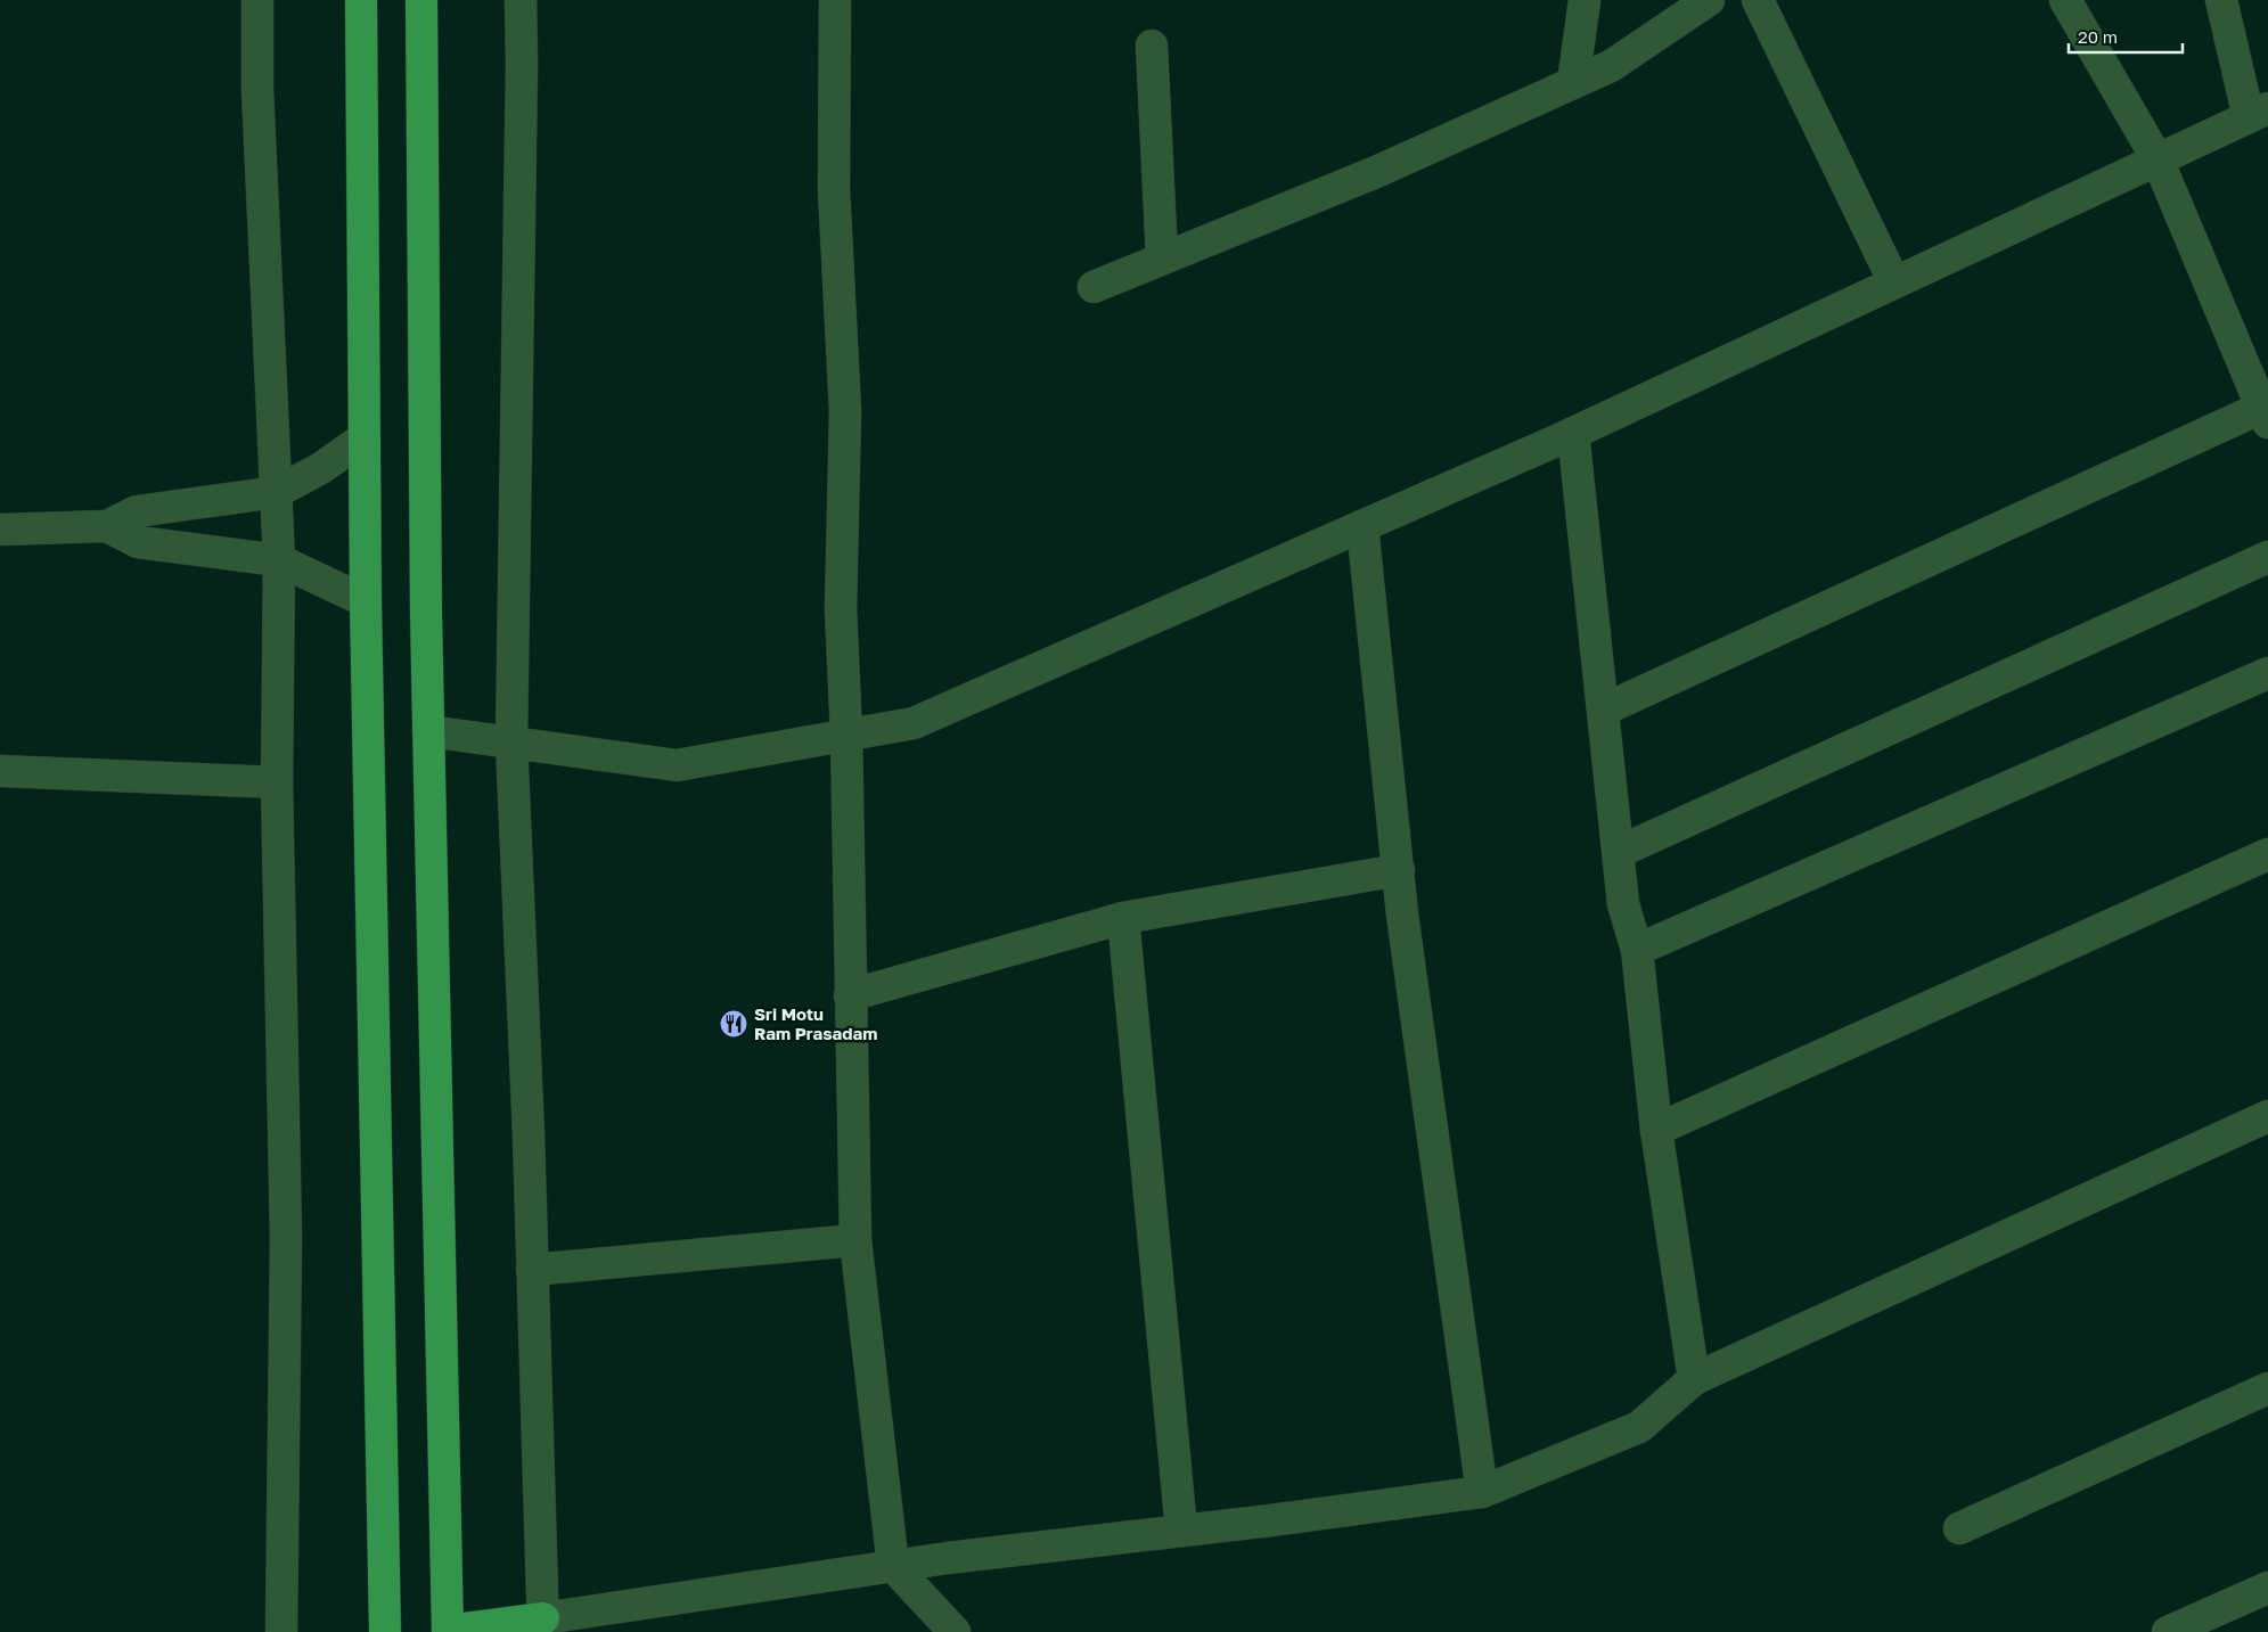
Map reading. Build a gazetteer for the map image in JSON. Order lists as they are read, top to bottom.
{
  "places": {
    "restaurant": ["Sri Motu Ram Prasadam"]
  },
  "scale_bar": "20 m"
}
